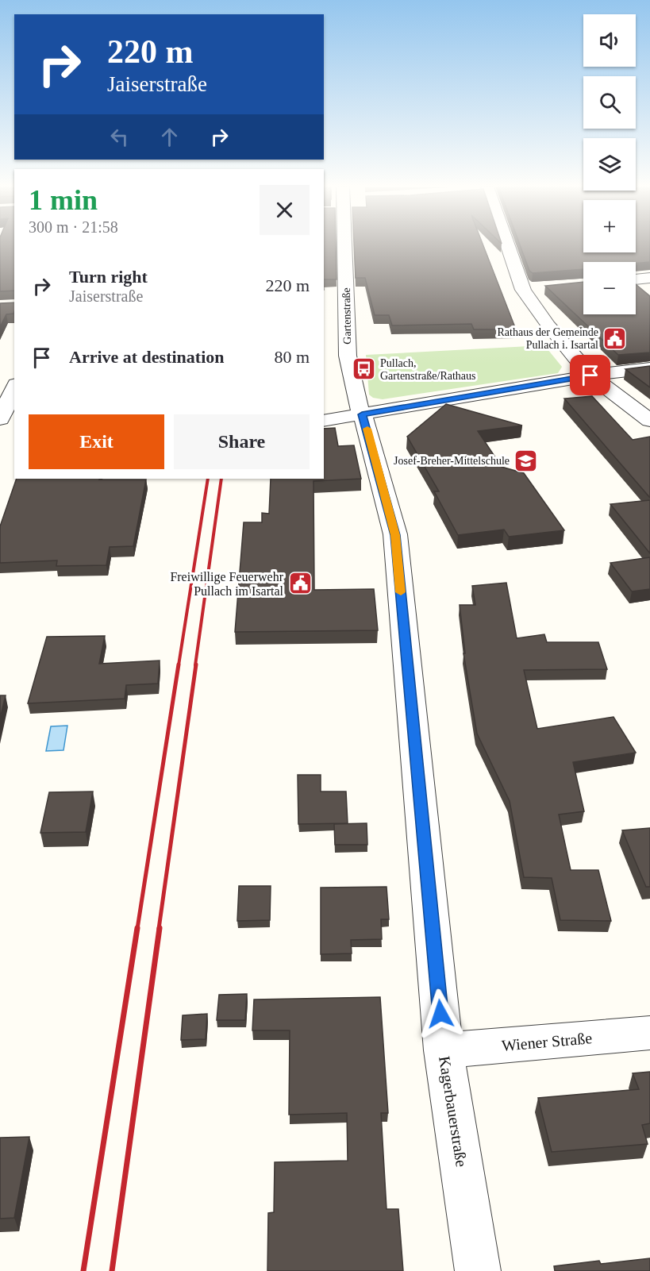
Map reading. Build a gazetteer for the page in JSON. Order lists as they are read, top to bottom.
{
  "streets": {
    "street": ["Gartenstraße", "Wiener Straße", "Kagerbauerstraße"]
  },
  "crossings": [
    ["Gartenstraße", "Kagerbauerstraße"],
    ["Wiener Straße", "Kagerbauerstraße"]
  ],
  "places": {
    "public building": ["Rathaus der Gemeinde Pullach i. Isartal", "Freiwillige Feuerwehr Pullach im Isartal"],
    "bus stop": ["Pullach, Gartenstraße/Rathaus"],
    "school or university": ["Josef-Breher-Mittelschule"]
  },
  "page": {
    "map_buttons": ["+", "−"],
    "turn": ["220 m", "Jaiserstraße"],
    "heading": ["1 min", "300 m · 21:58"],
    "list": [
      {
        "name": "Turn right",
        "note": "Jaiserstraße",
        "value": "220 m"
      },
      {
        "name": "Arrive at destination",
        "value": "80 m"
      }
    ],
    "buttons": ["Exit", "Share"]
  }
}
